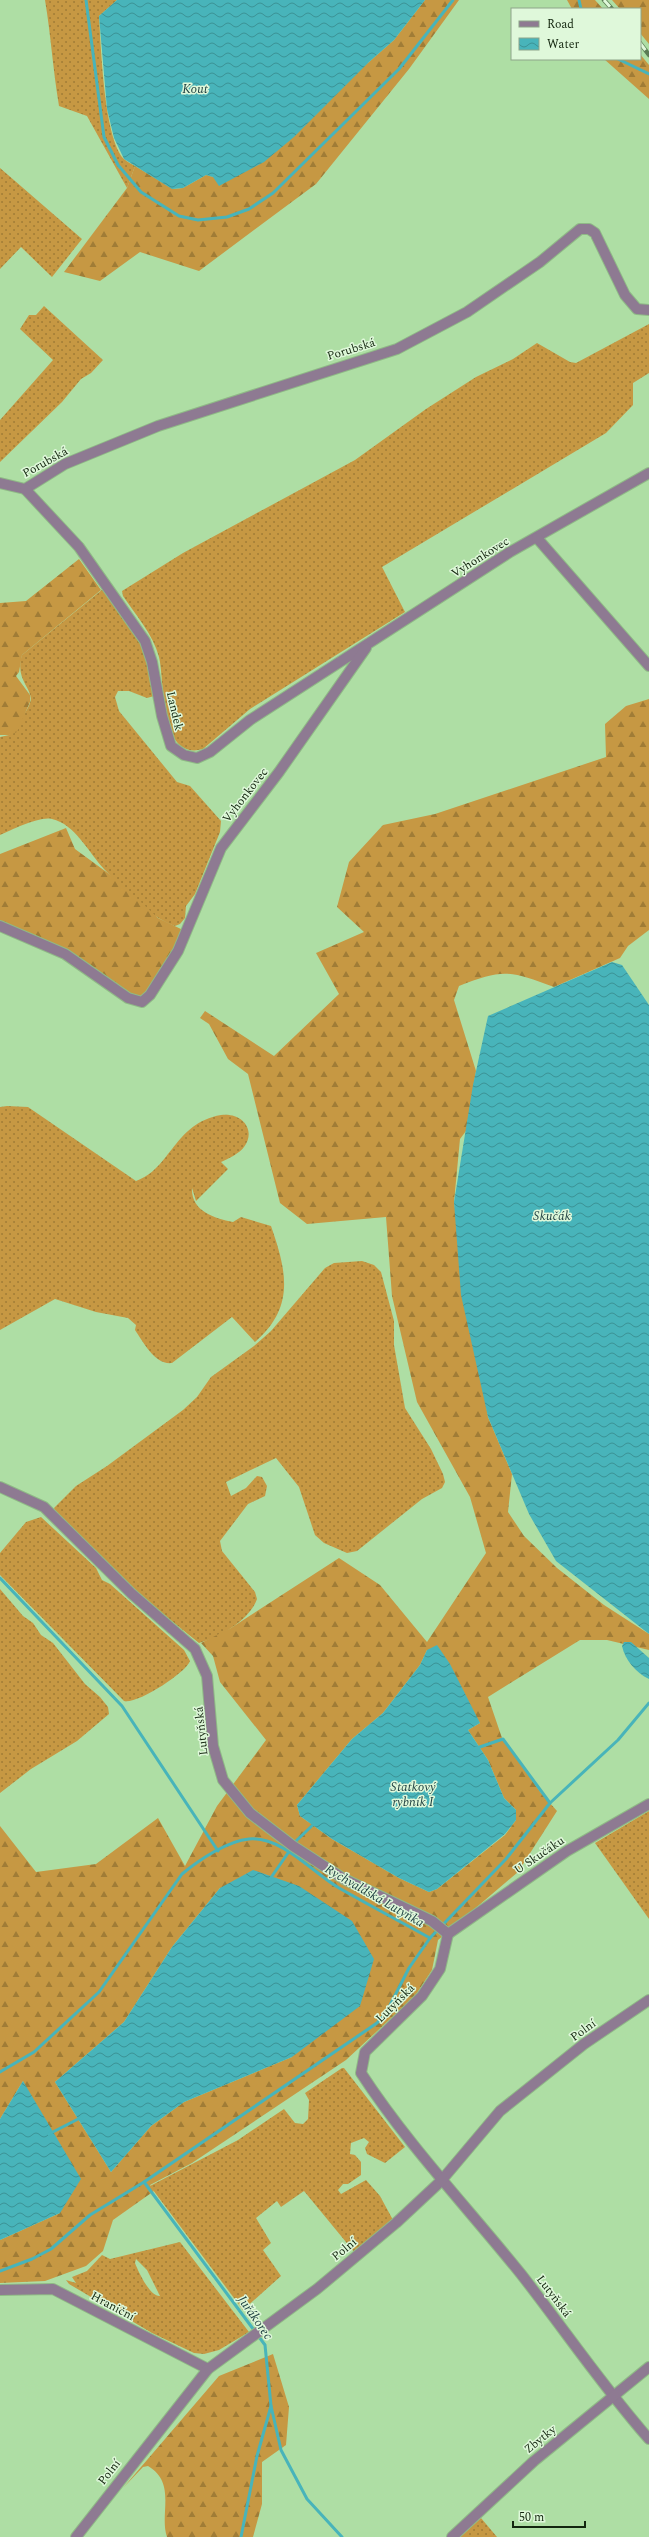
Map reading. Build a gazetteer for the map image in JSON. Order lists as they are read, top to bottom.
{
  "streets": {
    "street": [
      "Porubská",
      "Vyhonkovec",
      "Landek",
      "Lutyňská",
      "U Skučáku",
      "Polní",
      "Hraniční",
      "Zbytky"
    ]
  },
  "crossings": [
    ["Porubská", "Landek"],
    ["Vyhonkovec", "Landek"],
    ["Lutyňská", "U Skučáku"],
    ["Lutyňská", "Polní"],
    ["Lutyňská", "Zbytky"],
    ["Polní", "Hraniční"]
  ],
  "water": [
    "Kout",
    "Skučák",
    "Statkový rybník I",
    "Rychvaldská Lutyňka",
    "Juřákorec"
  ],
  "legend": ["Road", "Water"],
  "scale_bar": "50 m"
}
